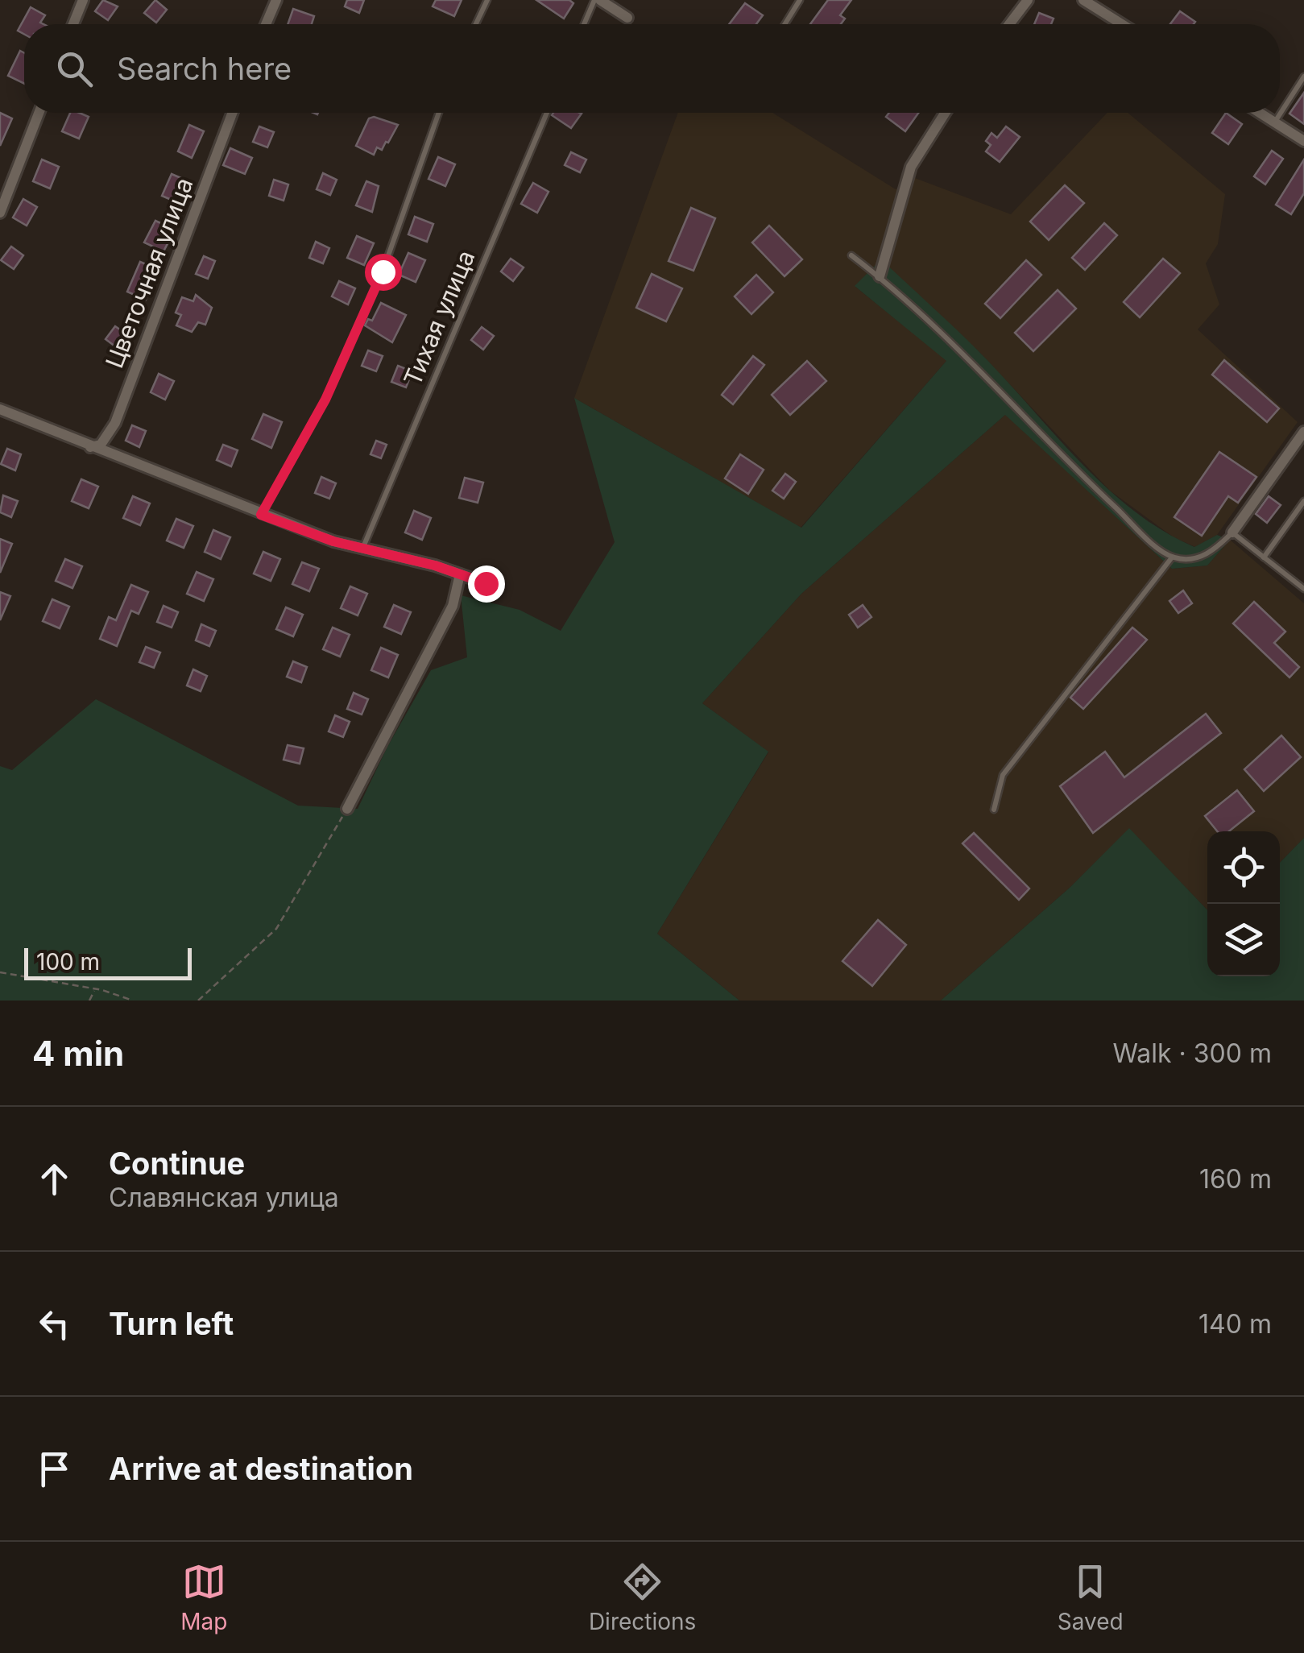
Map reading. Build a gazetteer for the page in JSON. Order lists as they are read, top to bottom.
{
  "streets": {
    "street": ["Цветочная улица"],
    "lane": ["Тихая улица"]
  },
  "scale_bar": "100 m",
  "page": {
    "search": "Search here",
    "scale": "100 m",
    "heading": ["4 min", "Walk · 300 m"],
    "list": [
      ["Continue", "Славянская улица", "160 m"],
      ["Turn left", "140 m"],
      "Arrive at destination"
    ],
    "nav": ["Map", "Directions", "Saved"]
  }
}
